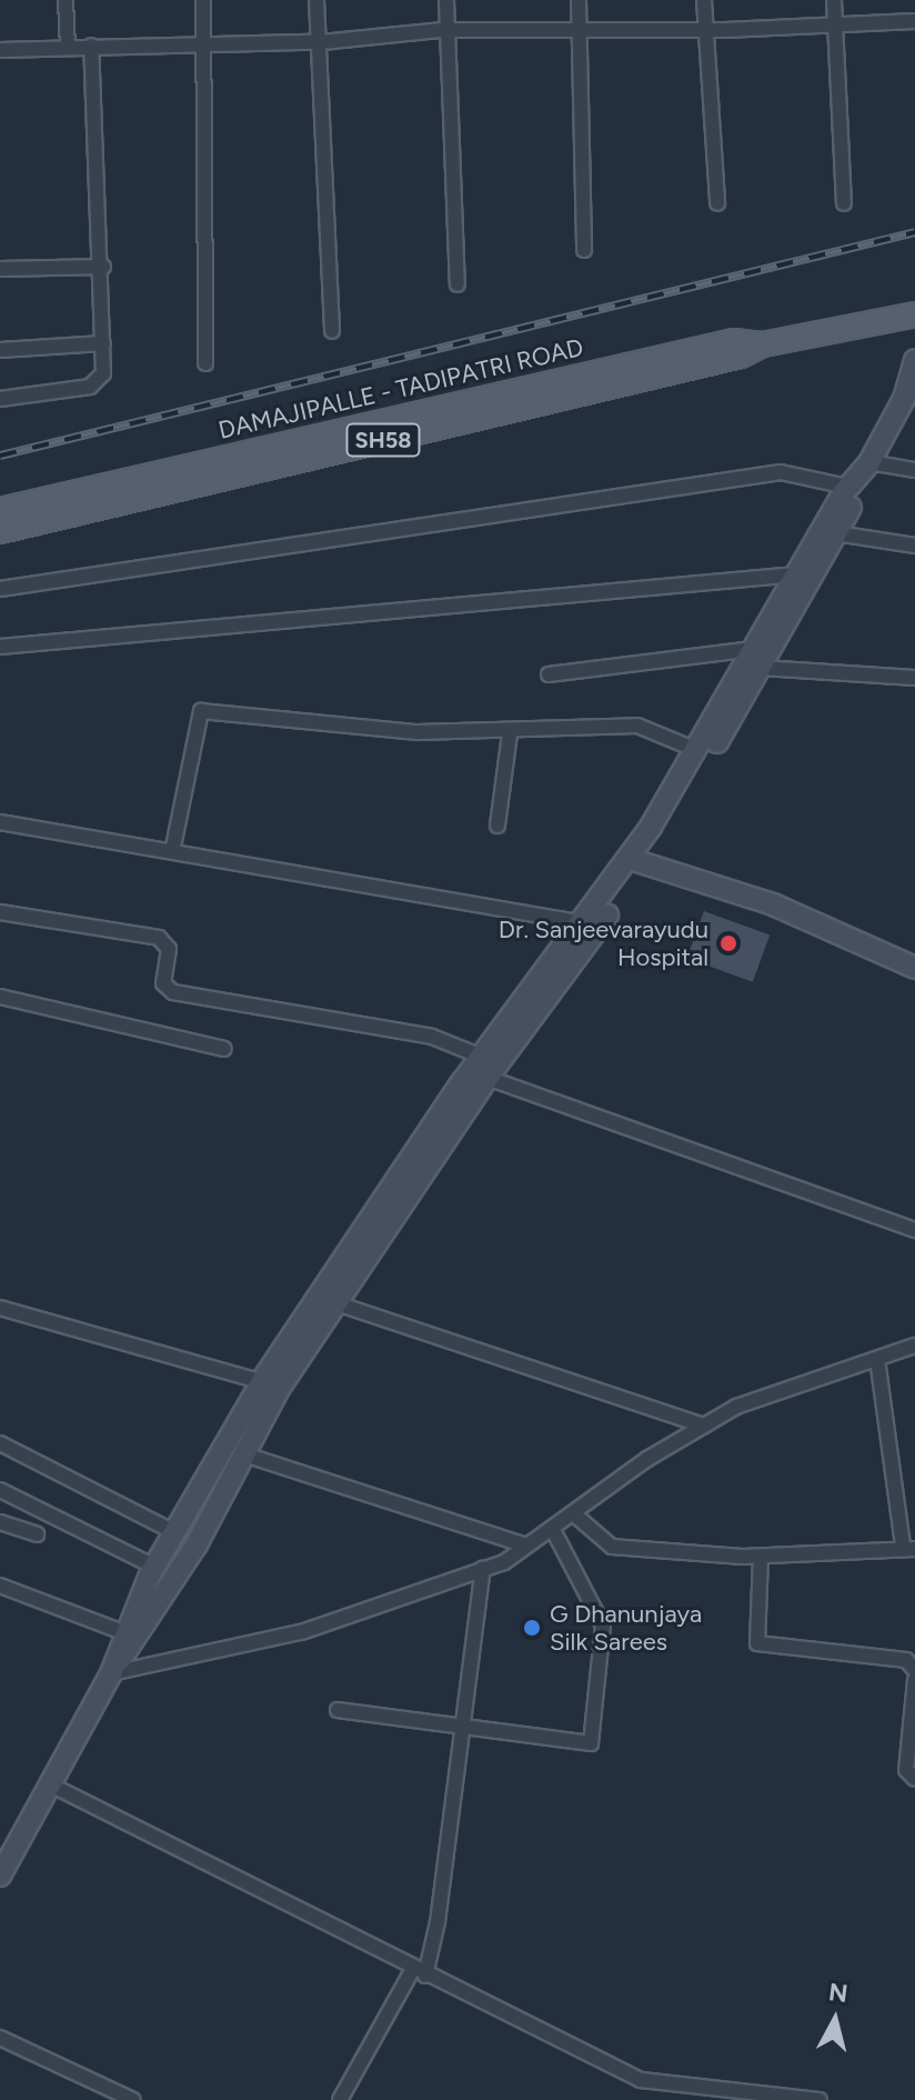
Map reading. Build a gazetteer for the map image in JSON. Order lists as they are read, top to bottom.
{
  "streets": {
    "main road": ["DAMAJIPALLE - TADIPATRI ROAD", "SH58"]
  },
  "places": ["Dr. Sanjeevarayudu Hospital", "G Dhanunjaya Silk Sarees"],
  "north": "top"
}
